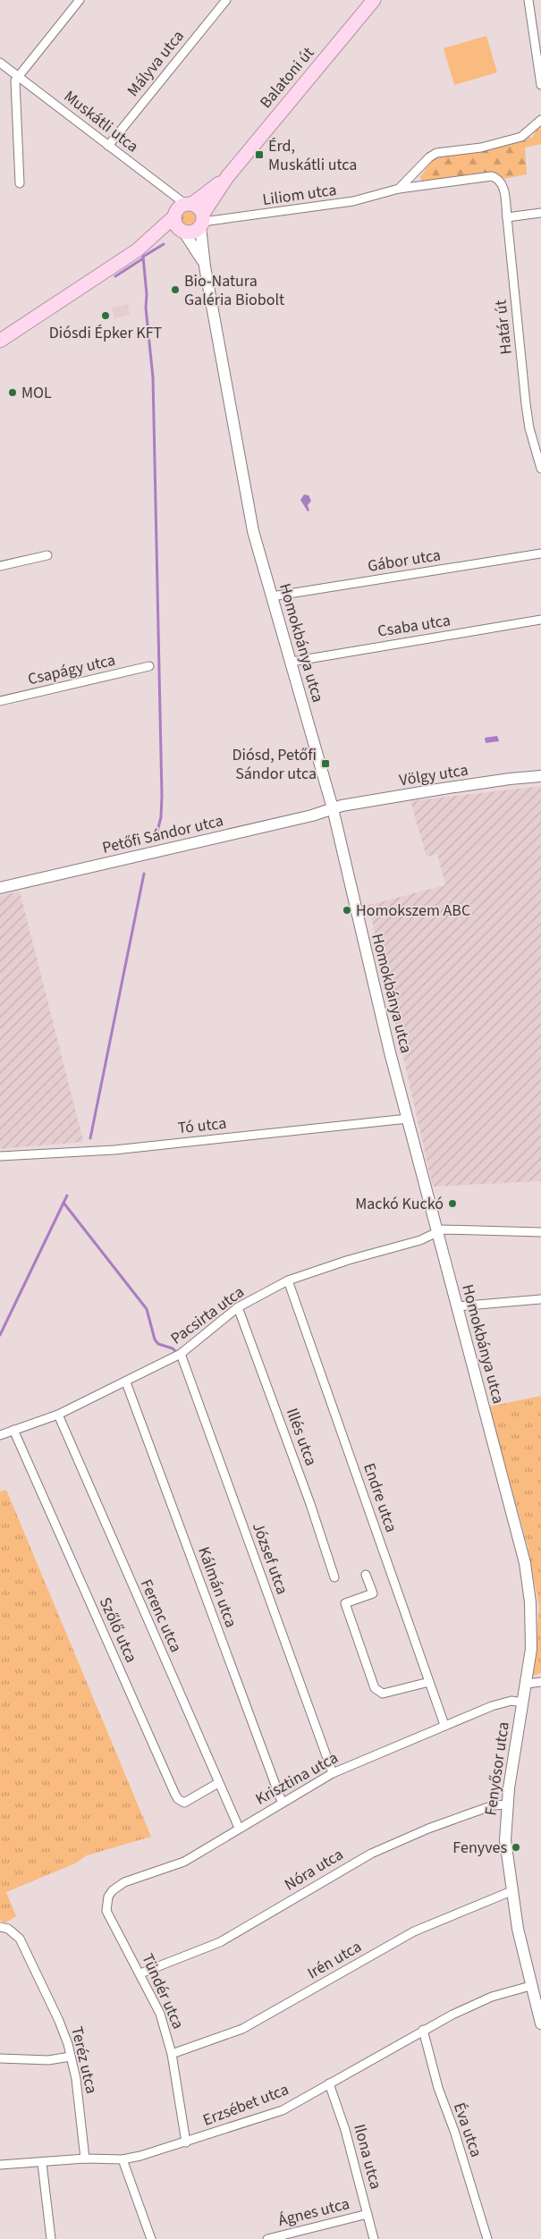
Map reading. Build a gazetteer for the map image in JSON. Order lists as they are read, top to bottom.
{
  "streets": {
    "main road": ["Balatoni út"],
    "street": [
      "Mályva utca",
      "Muskátli utca",
      "Liliom utca",
      "Határ út",
      "Gábor utca",
      "Csaba utca",
      "Homokbánya utca",
      "Csapágy utca",
      "Völgy utca",
      "Petőfi Sándor utca",
      "Tó utca",
      "Pacsirta utca",
      "Illés utca",
      "Endre utca",
      "József utca",
      "Kálmán utca",
      "Ferenc utca",
      "Szőlő utca",
      "Fenyősor utca",
      "Krisztina utca",
      "Nóra utca",
      "Irén utca",
      "Tündér utca",
      "Teréz utca",
      "Erzsébet utca",
      "Éva utca",
      "Ilona utca",
      "Ágnes utca"
    ]
  },
  "crossings": [
    ["Mályva utca", "Muskátli utca"],
    ["Balatoni út", "Muskátli utca"],
    ["Balatoni út", "Liliom utca"],
    ["Balatoni út", "Homokbánya utca"],
    ["Muskátli utca", "Liliom utca"],
    ["Muskátli utca", "Homokbánya utca"],
    ["Liliom utca", "Határ út"],
    ["Liliom utca", "Homokbánya utca"],
    ["Gábor utca", "Homokbánya utca"],
    ["Csaba utca", "Homokbánya utca"],
    ["Homokbánya utca", "Völgy utca"],
    ["Homokbánya utca", "Petőfi Sándor utca"],
    ["Homokbánya utca", "Tó utca"],
    ["Homokbánya utca", "Pacsirta utca"],
    ["Homokbánya utca", "Fenyősor utca"],
    ["Homokbánya utca", "Krisztina utca"],
    ["Völgy utca", "Petőfi Sándor utca"],
    ["Pacsirta utca", "Illés utca"],
    ["Pacsirta utca", "Endre utca"],
    ["Pacsirta utca", "József utca"],
    ["Pacsirta utca", "Kálmán utca"],
    ["Pacsirta utca", "Ferenc utca"],
    ["Pacsirta utca", "Szőlő utca"],
    ["Endre utca", "Krisztina utca"],
    ["József utca", "Krisztina utca"],
    ["Kálmán utca", "Krisztina utca"],
    ["Ferenc utca", "Szőlő utca"],
    ["Ferenc utca", "Krisztina utca"],
    ["Fenyősor utca", "Krisztina utca"],
    ["Fenyősor utca", "Nóra utca"],
    ["Fenyősor utca", "Irén utca"],
    ["Fenyősor utca", "Erzsébet utca"],
    ["Krisztina utca", "Tündér utca"],
    ["Nóra utca", "Tündér utca"],
    ["Irén utca", "Tündér utca"],
    ["Tündér utca", "Erzsébet utca"],
    ["Teréz utca", "Erzsébet utca"],
    ["Erzsébet utca", "Éva utca"],
    ["Erzsébet utca", "Ilona utca"],
    ["Ilona utca", "Ágnes utca"]
  ],
  "places": {
    "transit": ["Érd, Muskátli utca", "Diósd, Petőfi Sándor utca"],
    "other": [
      "Bio-Natura Galéria Biobolt",
      "Diósdi Épker KFT",
      "MOL",
      "Homokszem ABC",
      "Mackó Kuckó",
      "Fenyves"
    ]
  }
}
